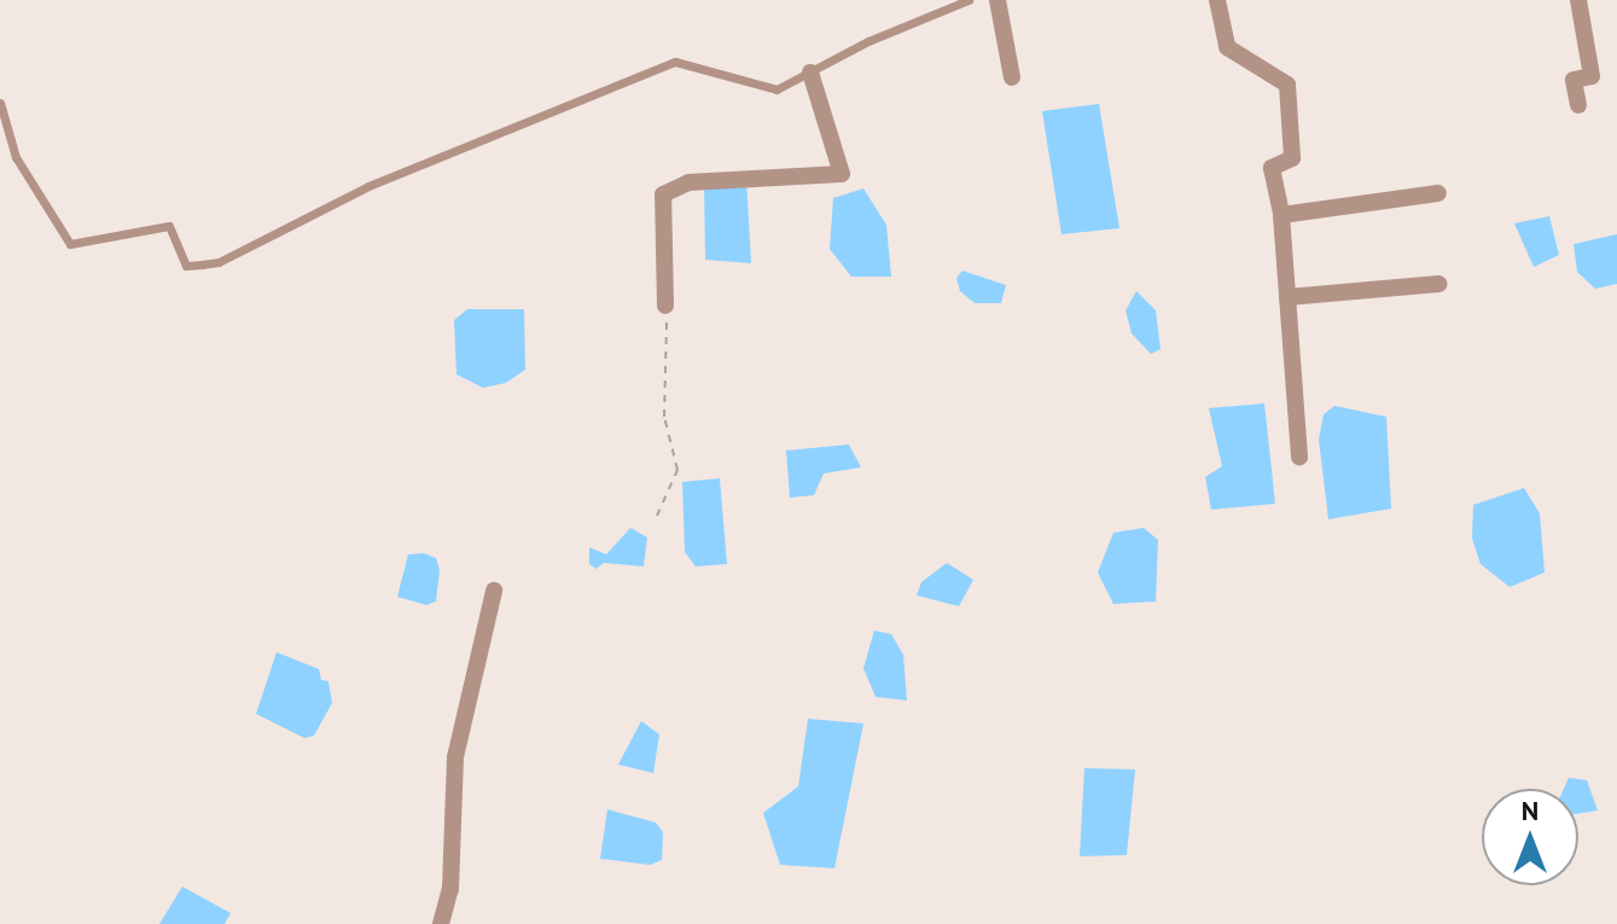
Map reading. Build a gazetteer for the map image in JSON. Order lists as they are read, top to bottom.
{
  "north": "top"
}
